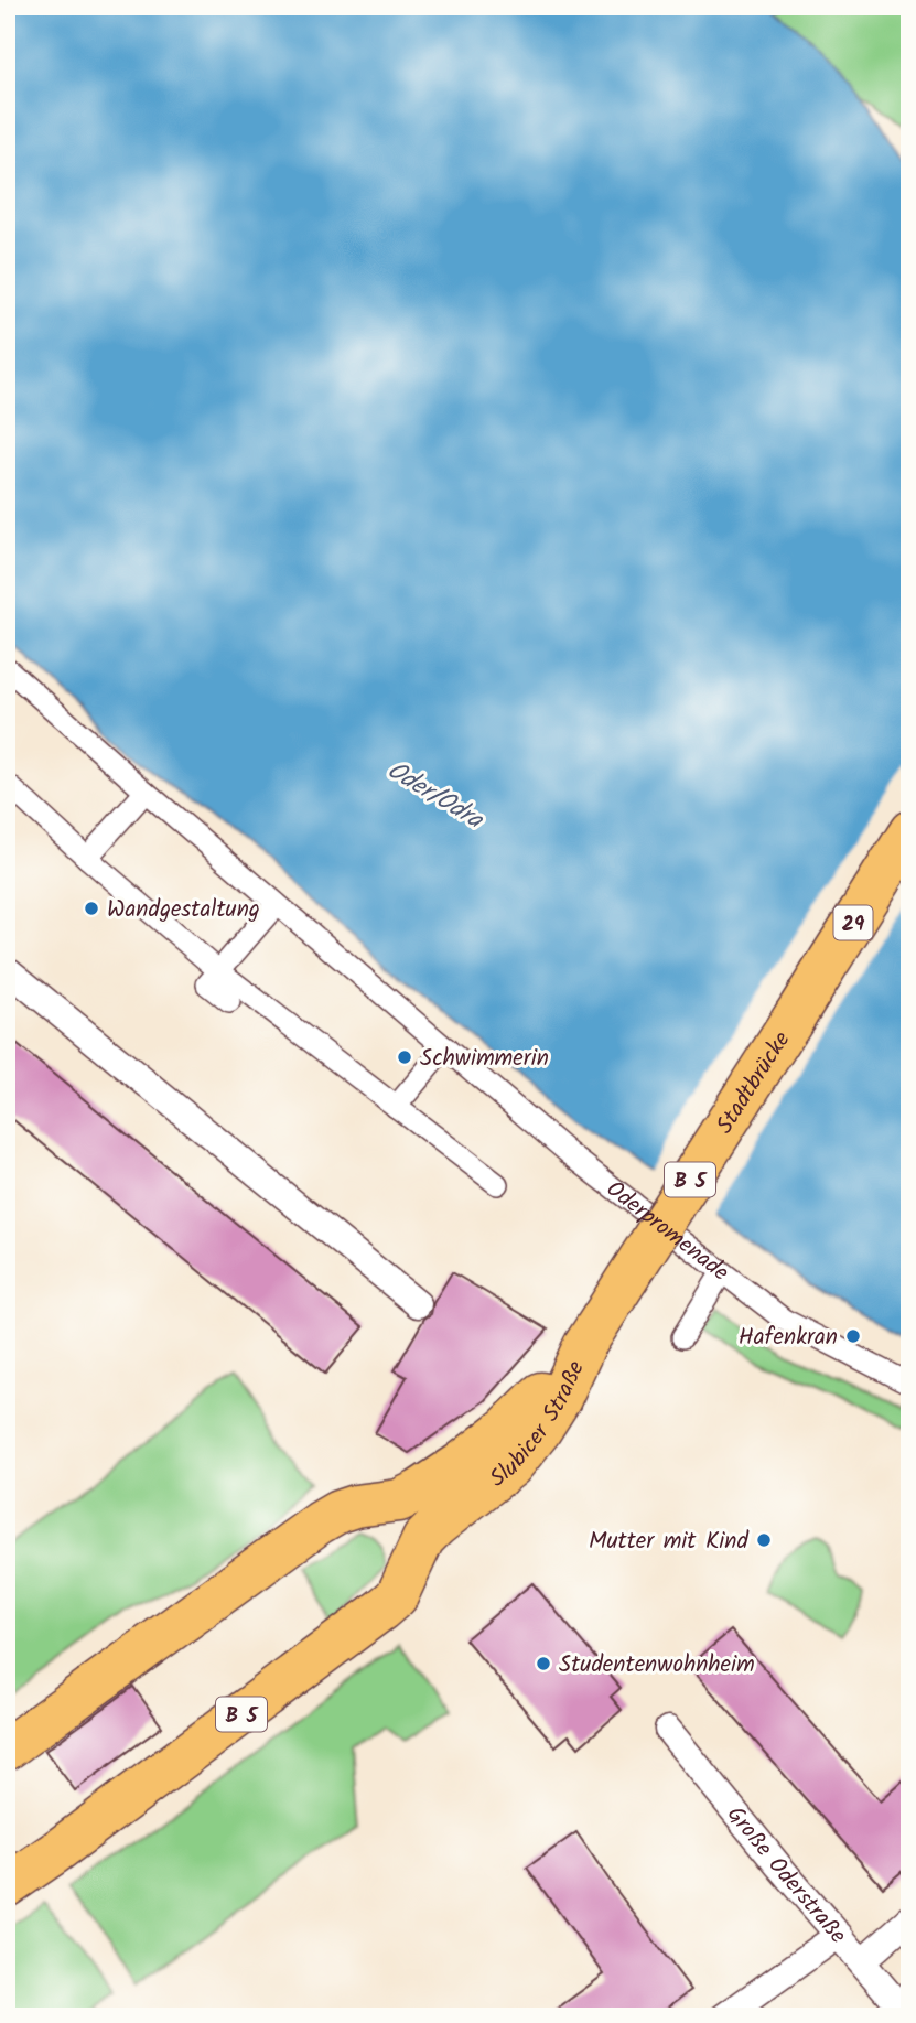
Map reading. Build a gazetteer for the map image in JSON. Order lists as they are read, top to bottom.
{
  "streets": {
    "main road": [
      "29",
      "Stadtbrücke",
      "B 5",
      "Slubicer Straße"
    ],
    "street": ["Oderpromenade", "Große Oderstraße"]
  },
  "crossings": [
    ["29", "Stadtbrücke"],
    ["Stadtbrücke", "Slubicer Straße"]
  ],
  "water": ["Oder/Odra"],
  "places": [
    "Wandgestaltung",
    "Schwimmerin",
    "Hafenkran",
    "Mutter mit Kind",
    "Studentenwohnheim"
  ]
}
